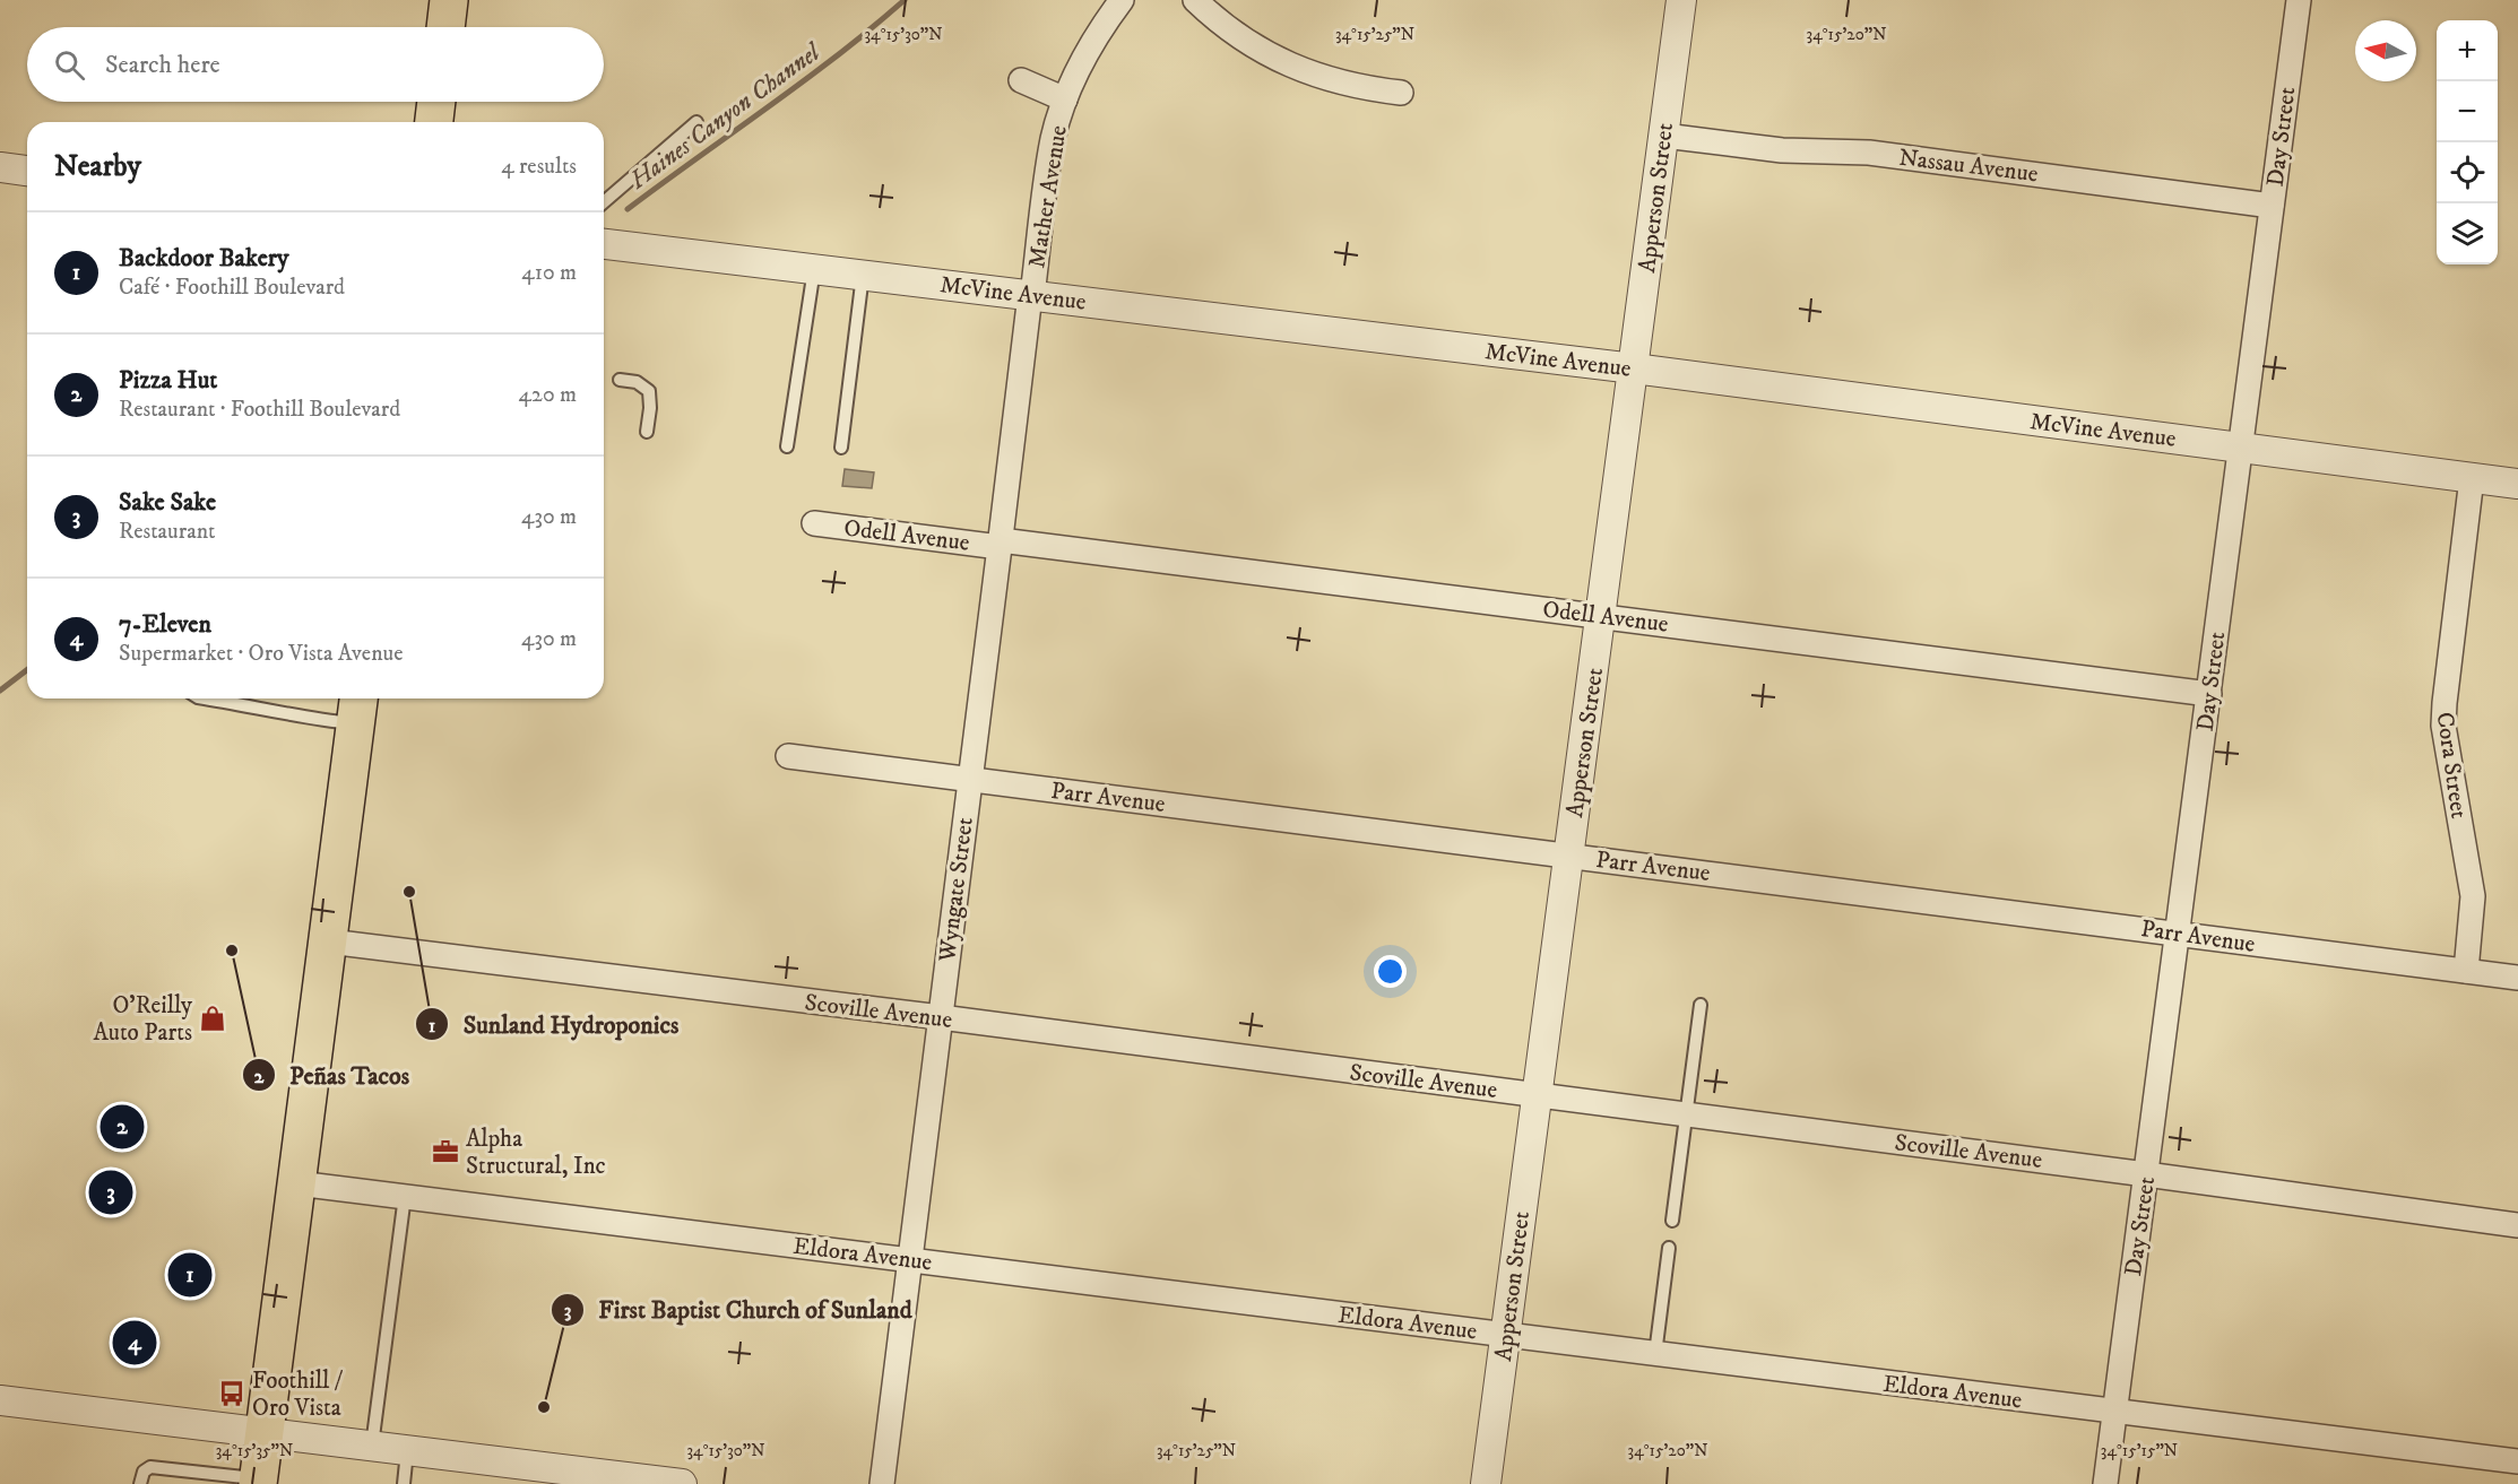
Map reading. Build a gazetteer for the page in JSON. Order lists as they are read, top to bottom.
{
  "streets": {
    "street": [
      "Day Street",
      "Nassau Avenue",
      "Mather Avenue",
      "Apperson Street",
      "McVine Avenue",
      "Odell Avenue",
      "Cora Street",
      "Parr Avenue",
      "Wyngate Street",
      "Scoville Avenue",
      "Eldora Avenue"
    ]
  },
  "crossings": [
    ["Day Street", "Nassau Avenue"],
    ["Day Street", "McVine Avenue"],
    ["Day Street", "Odell Avenue"],
    ["Day Street", "Parr Avenue"],
    ["Day Street", "Scoville Avenue"],
    ["Day Street", "Eldora Avenue"],
    ["Nassau Avenue", "Apperson Street"],
    ["Mather Avenue", "McVine Avenue"],
    ["Mather Avenue", "Wyngate Street"],
    ["Apperson Street", "McVine Avenue"],
    ["Apperson Street", "Odell Avenue"],
    ["Apperson Street", "Parr Avenue"],
    ["Apperson Street", "Scoville Avenue"],
    ["Apperson Street", "Eldora Avenue"],
    ["McVine Avenue", "Cora Street"],
    ["McVine Avenue", "Wyngate Street"],
    ["Odell Avenue", "Wyngate Street"],
    ["Cora Street", "Parr Avenue"],
    ["Parr Avenue", "Wyngate Street"],
    ["Wyngate Street", "Scoville Avenue"],
    ["Wyngate Street", "Eldora Avenue"]
  ],
  "water": ["Haines Canyon Channel"],
  "places": {
    "other": ["Sunland Hydroponics", "Peñas Tacos", "First Baptist Church of Sunland"],
    "shop": ["O'Reilly Auto Parts"],
    "office": ["Alpha Structural, Inc"],
    "bus stop": ["Foothill / Oro Vista"]
  },
  "north": "left",
  "page": {
    "map_buttons": ["+", "−"],
    "search": "Search here",
    "heading": ["Nearby", "4 results"],
    "list": [
      {
        "mark": "1",
        "name": "Backdoor Bakery",
        "note": "Café · Foothill Boulevard",
        "value": "410 m"
      },
      {
        "mark": "2",
        "name": "Pizza Hut",
        "note": "Restaurant · Foothill Boulevard",
        "value": "420 m"
      },
      {
        "mark": "3",
        "name": "Sake Sake",
        "note": "Restaurant",
        "value": "430 m"
      },
      {
        "mark": "4",
        "name": "7-Eleven",
        "note": "Supermarket · Oro Vista Avenue",
        "value": "430 m"
      }
    ],
    "pins": [
      "2",
      "3",
      "1",
      "4"
    ]
  },
  "coordinates": [
    "34°15'30\"N",
    "34°15'25\"N",
    "34°15'20\"N",
    "34°15'35\"N",
    "34°15'15\"N"
  ]
}
